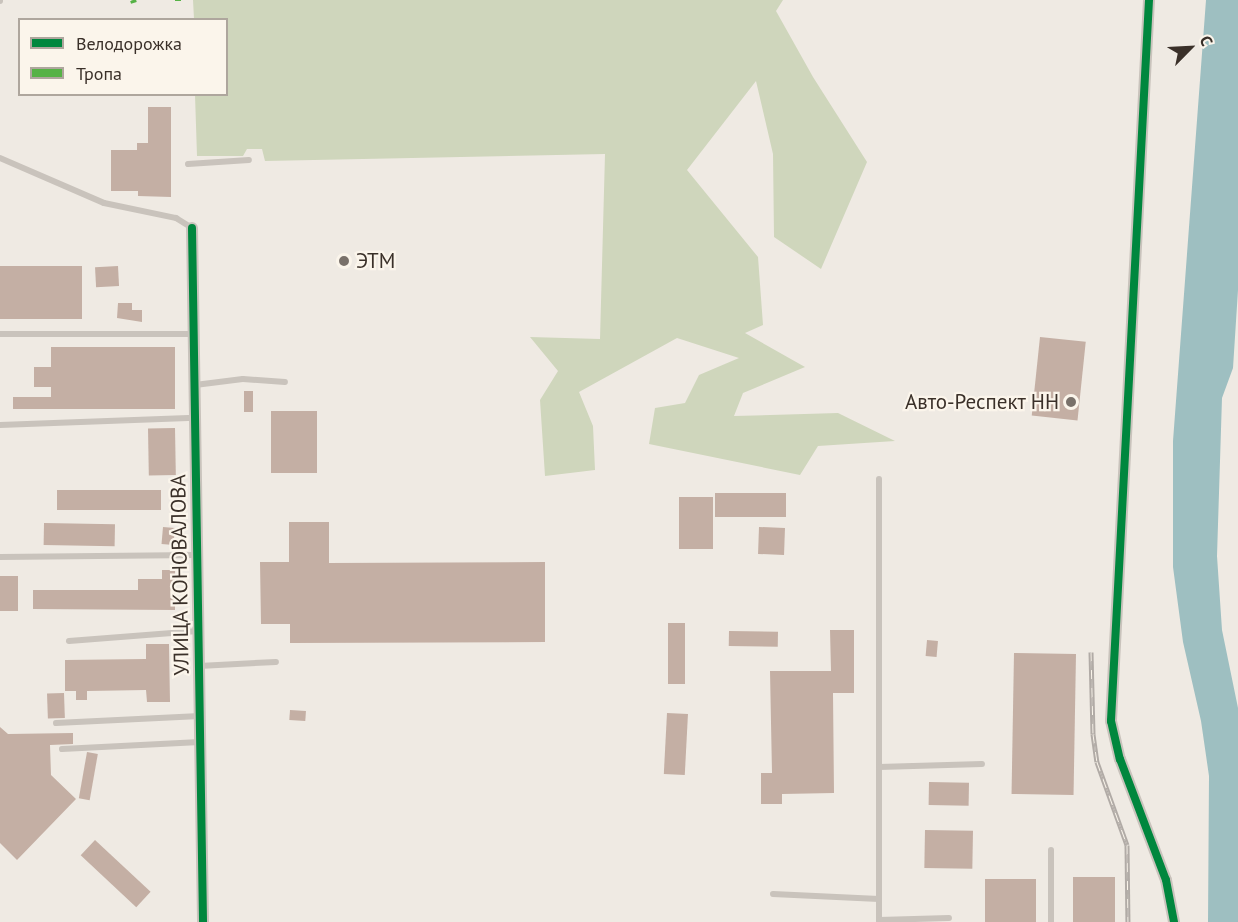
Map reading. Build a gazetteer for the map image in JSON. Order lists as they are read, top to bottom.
{
  "streets": {
    "street": ["УЛИЦА КОНОВАЛОВА"]
  },
  "places": ["ЭТМ", "Авто-Респект НН"],
  "legend": ["Велодорожка", "Тропа"],
  "north": "top right"
}
